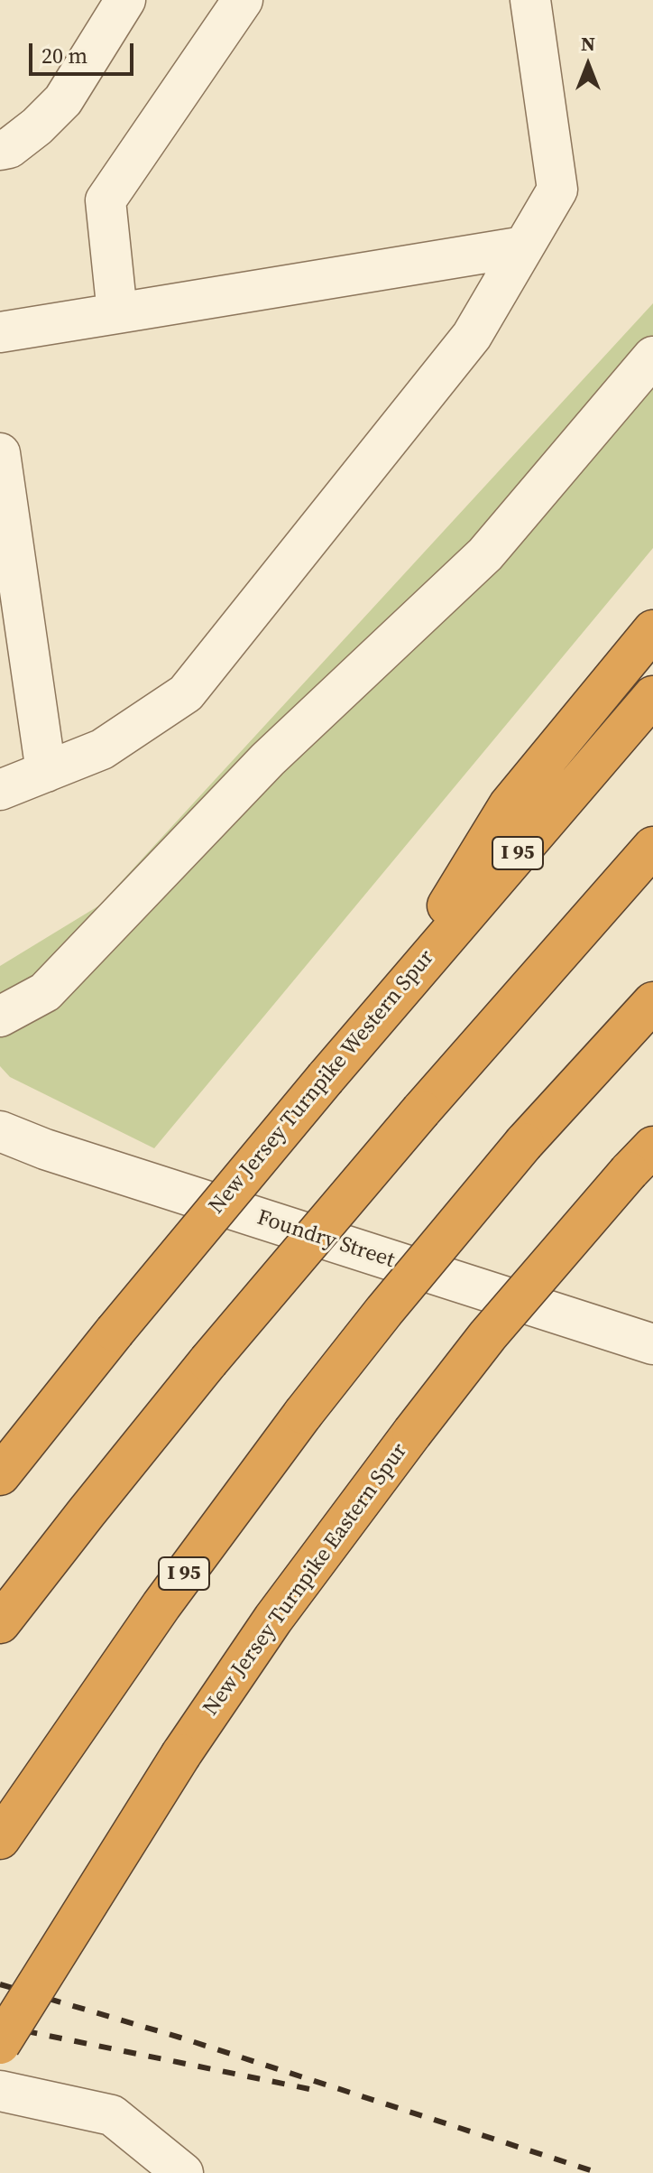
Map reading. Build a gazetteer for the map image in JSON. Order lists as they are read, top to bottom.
{
  "streets": {
    "highway": ["I 95", "New Jersey Turnpike Western Spur", "New Jersey Turnpike Eastern Spur"],
    "street": ["Foundry Street"]
  },
  "scale_bar": "20 m",
  "north": "top"
}
